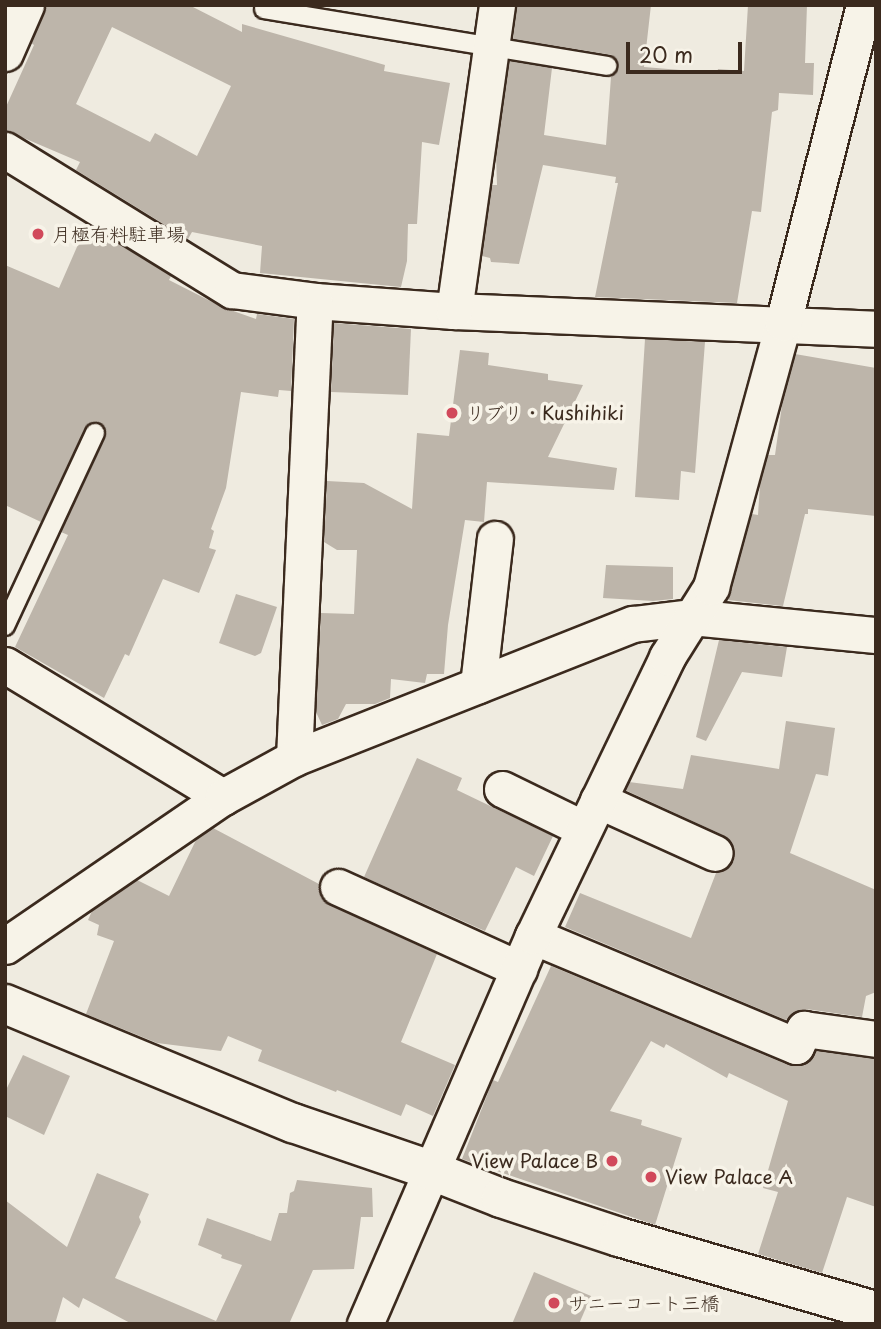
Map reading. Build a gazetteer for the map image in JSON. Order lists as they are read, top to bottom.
{
  "places": [
    "月極有料駐車場",
    "リブリ・Kushihiki",
    "View Palace B",
    "View Palace A",
    "サニーコート三橋"
  ],
  "scale_bar": "20 m"
}
